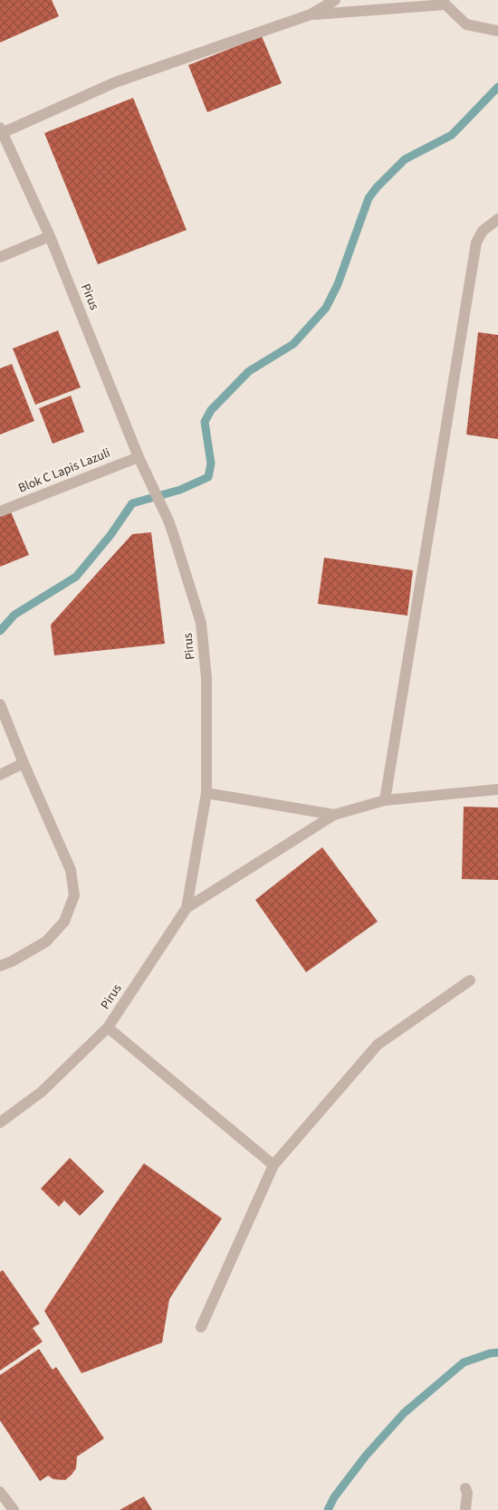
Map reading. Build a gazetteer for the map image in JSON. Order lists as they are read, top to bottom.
{
  "streets": {
    "street": ["Pirus", "Blok C Lapis Lazuli"]
  },
  "crossings": [
    ["Pirus", "Blok C Lapis Lazuli"]
  ]
}
